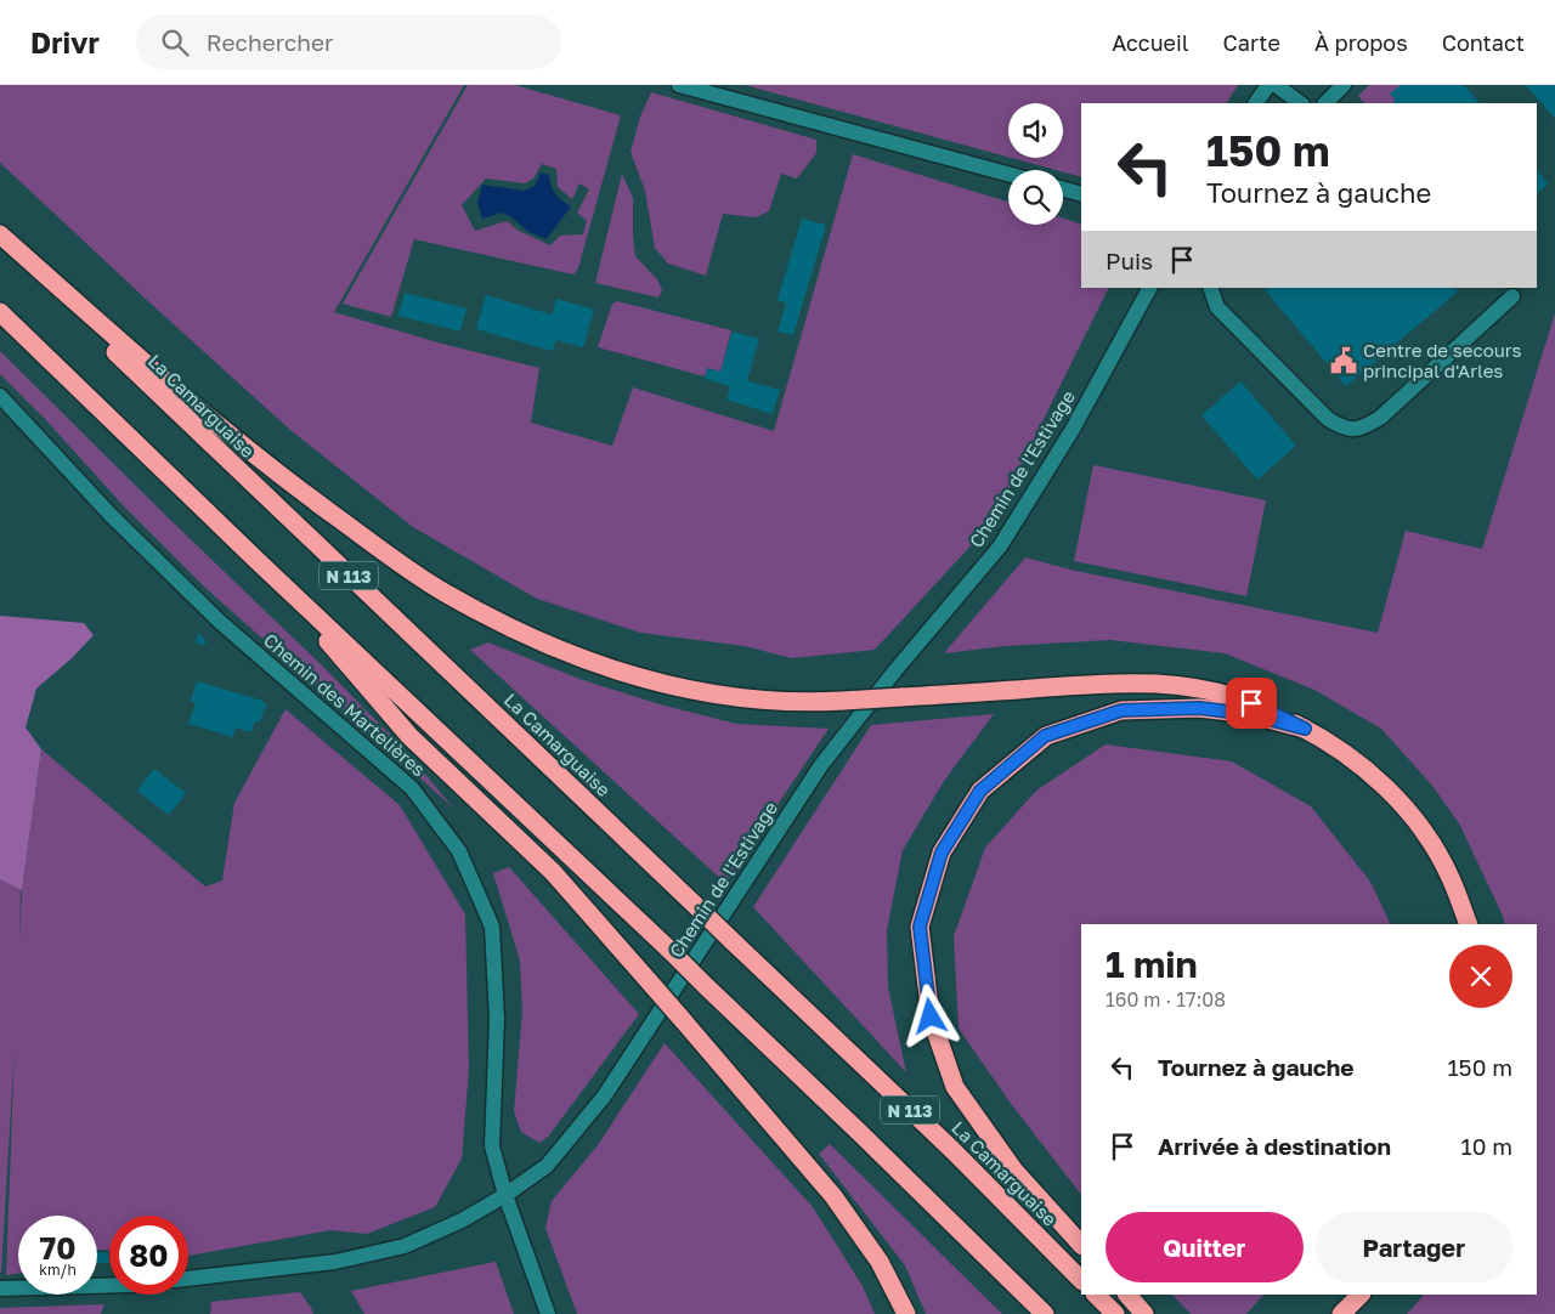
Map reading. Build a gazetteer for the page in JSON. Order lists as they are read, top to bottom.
{
  "streets": {
    "highway": ["La Camarguaise", "N 113"],
    "street": ["Chemin de l'Estivage", "Chemin des Martelières"]
  },
  "crossings": [
    ["Chemin de l'Estivage", "Chemin des Martelières"]
  ],
  "places": {
    "public building": ["Centre de secours principal d'Arles"]
  },
  "page": {
    "header": "Drivr",
    "search": "Rechercher",
    "nav": [
      "Accueil",
      "Carte",
      "À propos",
      "Contact"
    ],
    "turn": ["150 m", "Tournez à gauche"],
    "then": "Puis",
    "heading": ["1 min", "160 m · 17:08"],
    "list": [
      {
        "name": "Tournez à gauche",
        "value": "150 m"
      },
      {
        "name": "Arrivée à destination",
        "value": "10 m"
      }
    ],
    "buttons": ["Quitter", "Partager"],
    "speed": "70 km/h",
    "limit": "80"
  }
}
